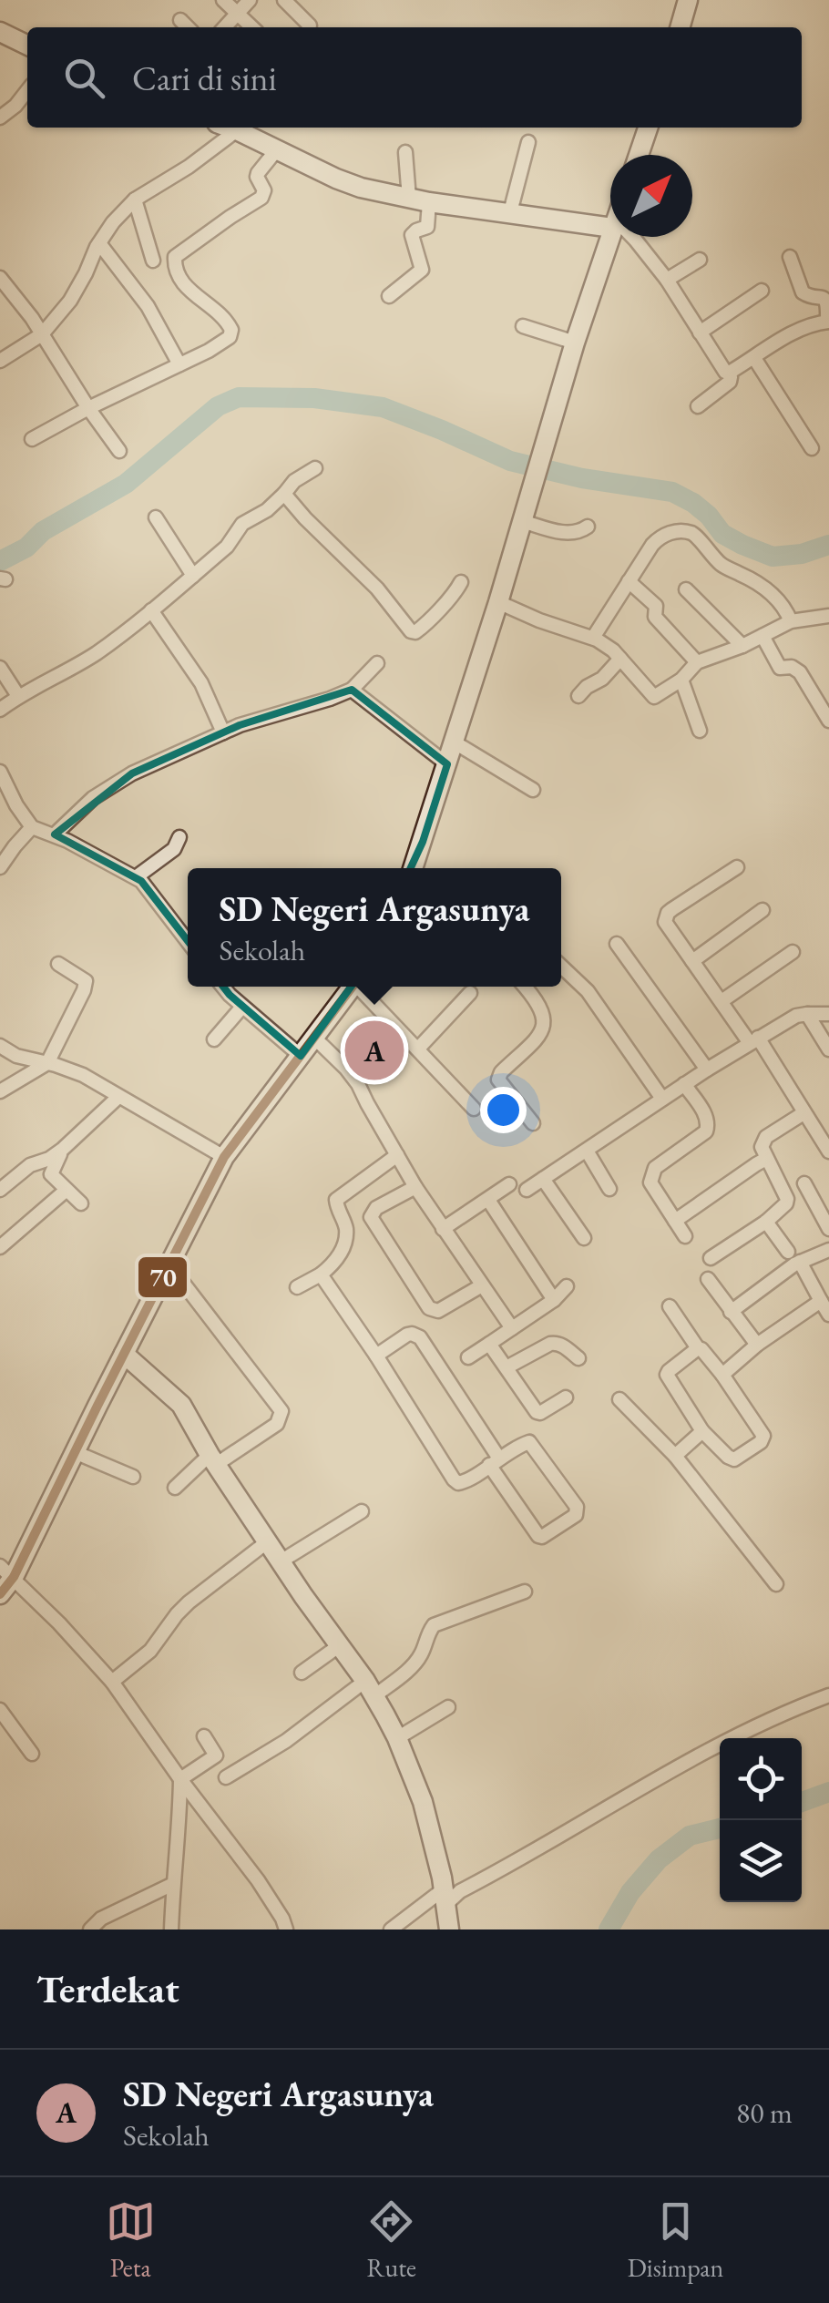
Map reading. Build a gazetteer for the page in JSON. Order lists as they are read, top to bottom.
{
  "lines": ["transit line 70"],
  "north": "top right",
  "page": {
    "search": "Cari di sini",
    "popup": ["SD Negeri Argasunya", "Sekolah"],
    "pins": "A",
    "heading": "Terdekat",
    "list": [
      {
        "mark": "A",
        "name": "SD Negeri Argasunya",
        "note": "Sekolah",
        "value": "80 m"
      }
    ],
    "nav": ["Peta", "Rute", "Disimpan"]
  }
}
